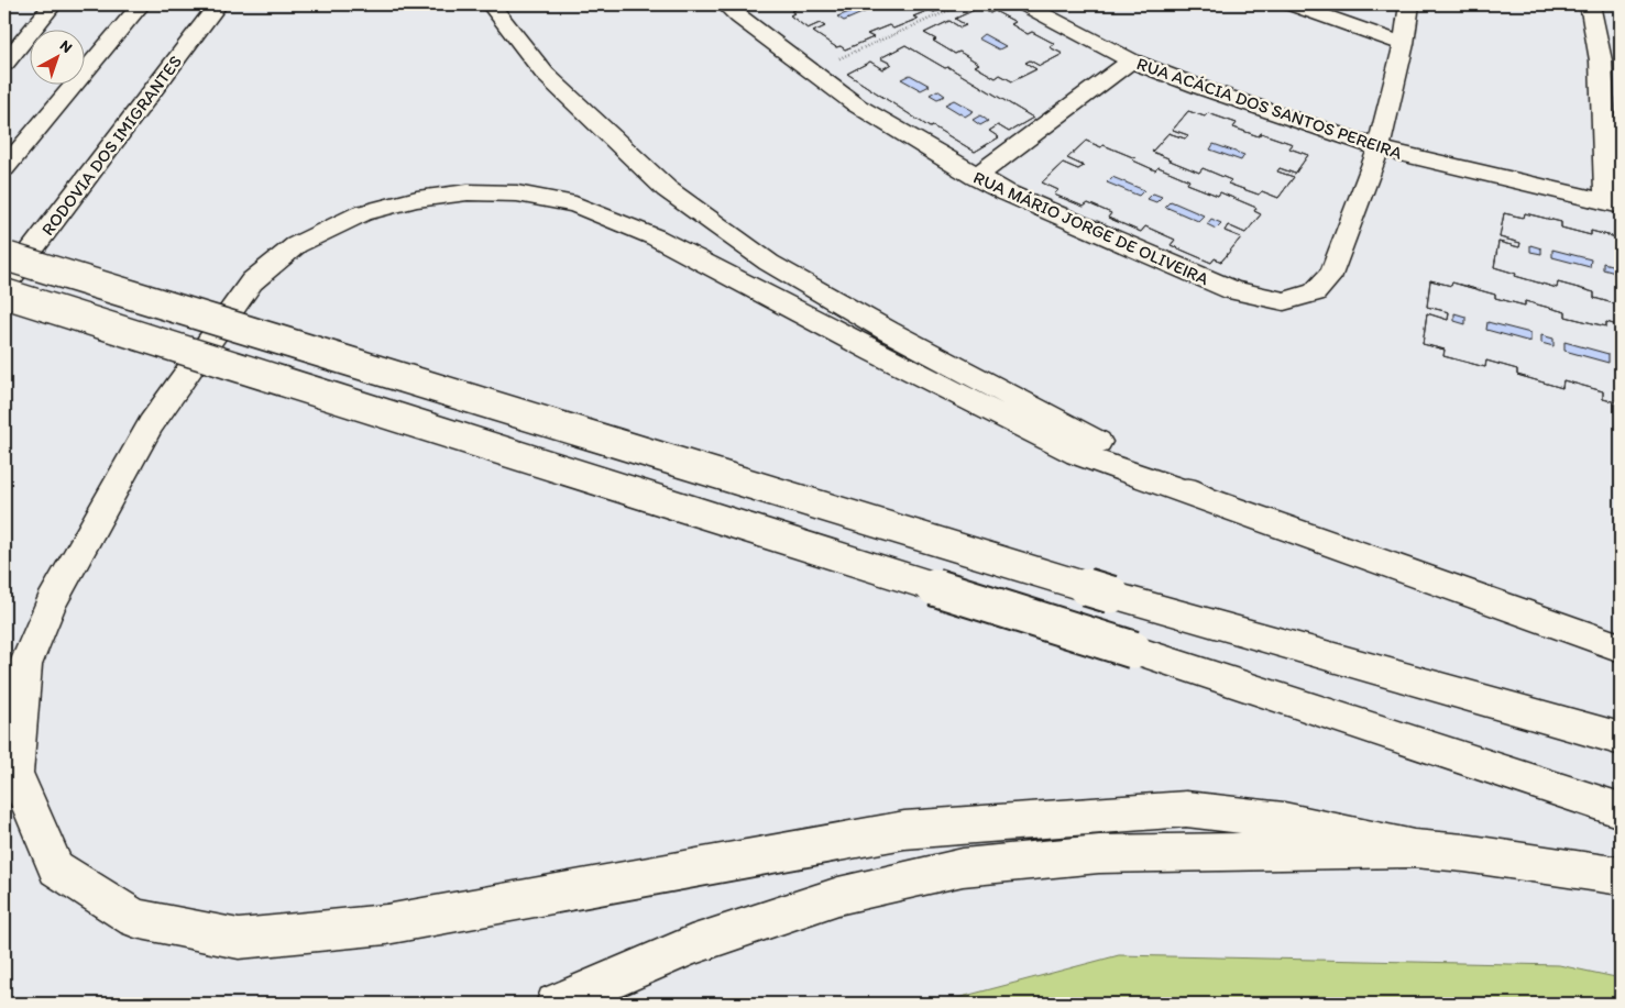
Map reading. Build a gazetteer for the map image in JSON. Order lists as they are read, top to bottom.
{
  "streets": {
    "main road": ["RUA ACÁCIA DOS SANTOS PEREIRA", "RODOVIA DOS IMIGRANTES", "RUA MÁRIO JORGE DE OLIVEIRA"]
  },
  "crossings": [
    ["RUA ACÁCIA DOS SANTOS PEREIRA", "RUA MÁRIO JORGE DE OLIVEIRA"]
  ],
  "north": "top right"
}
